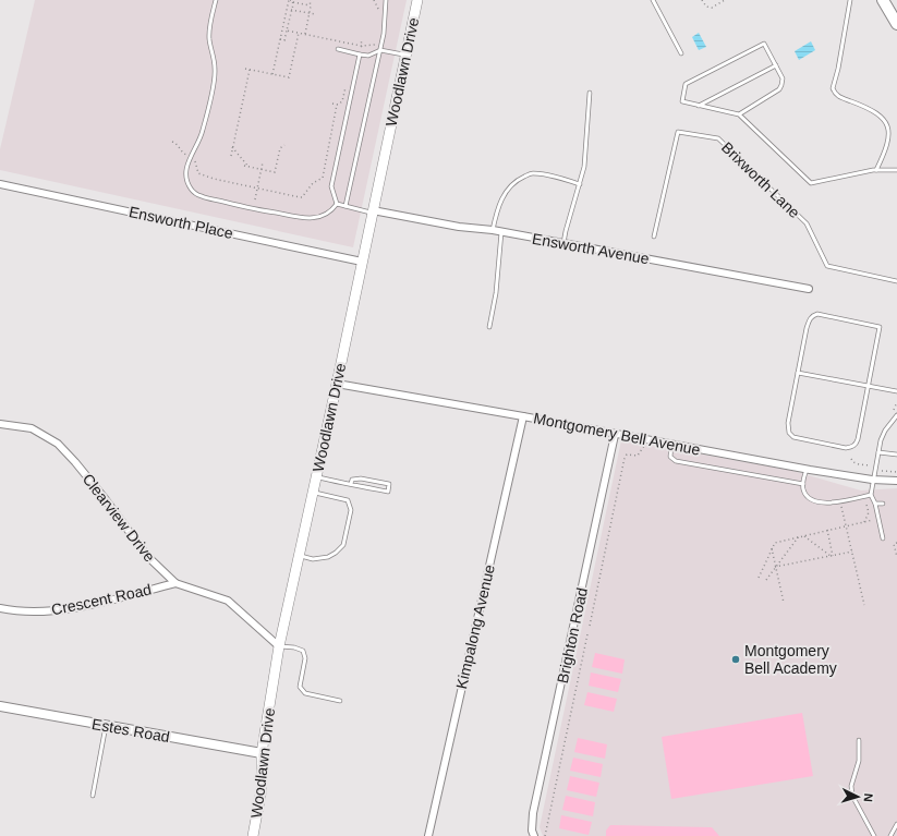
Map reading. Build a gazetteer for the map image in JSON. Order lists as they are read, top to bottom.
{
  "streets": {
    "main road": ["Woodlawn Drive"],
    "street": [
      "Ensworth Place",
      "Ensworth Avenue",
      "Montgomery Bell Avenue",
      "Clearview Drive",
      "Crescent Road",
      "Kimpalong Avenue",
      "Brighton Road",
      "Estes Road"
    ],
    "lane": ["Brixworth Lane"]
  },
  "crossings": [
    ["Woodlawn Drive", "Ensworth Place"],
    ["Woodlawn Drive", "Ensworth Avenue"],
    ["Woodlawn Drive", "Montgomery Bell Avenue"],
    ["Woodlawn Drive", "Clearview Drive"],
    ["Woodlawn Drive", "Estes Road"],
    ["Montgomery Bell Avenue", "Kimpalong Avenue"],
    ["Montgomery Bell Avenue", "Brighton Road"],
    ["Clearview Drive", "Crescent Road"]
  ],
  "places": ["Montgomery Bell Academy"],
  "north": "right"
}
